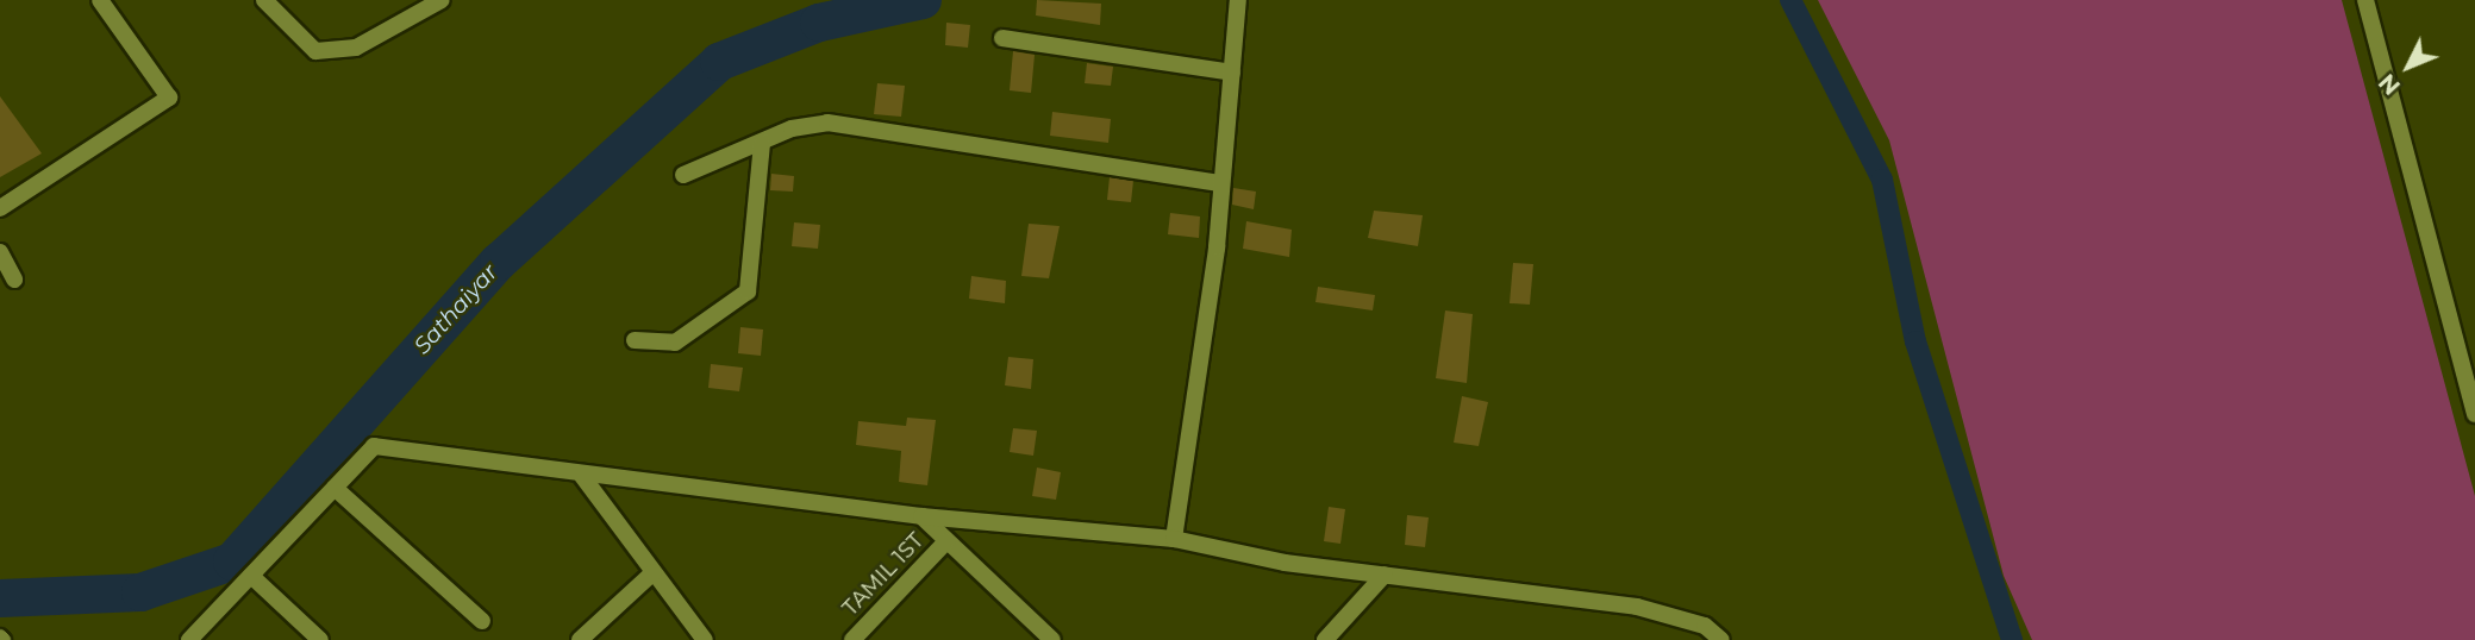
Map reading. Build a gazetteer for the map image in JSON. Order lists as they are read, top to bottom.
{
  "streets": {
    "street": ["TAMIL 1ST"]
  },
  "water": ["Sathaiyar"],
  "north": "bottom left"
}
